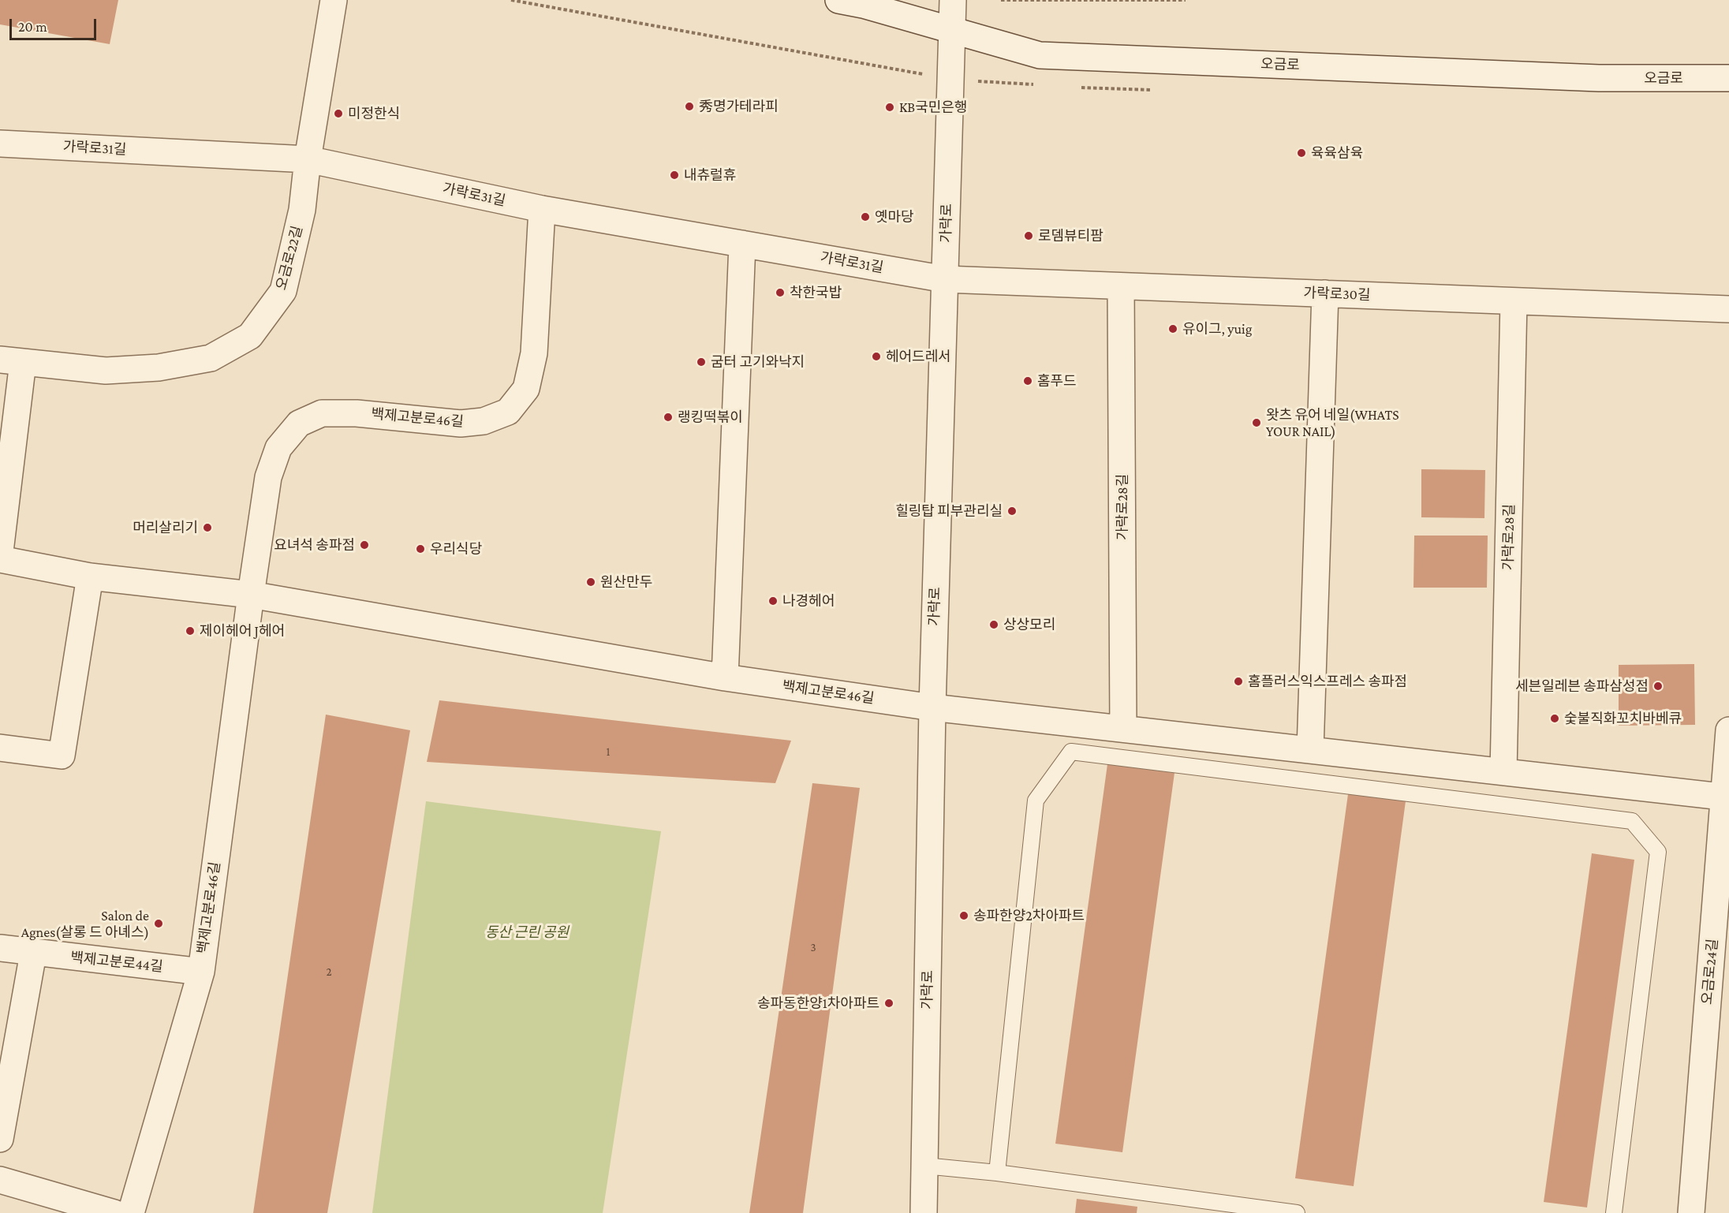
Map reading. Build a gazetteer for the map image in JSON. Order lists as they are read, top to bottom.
{
  "streets": {
    "street": [
      "오금로",
      "가락로31길",
      "가락로",
      "오금로22길",
      "가락로30길",
      "백제고분로46길",
      "가락로28길",
      "백제고분로44길",
      "오금로24길"
    ]
  },
  "crossings": [
    ["오금로", "가락로"],
    ["가락로31길", "가락로"],
    ["가락로31길", "오금로22길"],
    ["가락로31길", "가락로30길"],
    ["가락로31길", "백제고분로46길"],
    ["가락로", "가락로30길"],
    ["가락로", "백제고분로46길"],
    ["가락로30길", "가락로28길"],
    ["백제고분로46길", "백제고분로44길"]
  ],
  "parks": ["동산 근린 공원"],
  "places": [
    "秀명가테라피",
    "KB국민은행",
    "미정한식",
    "육육삼육",
    "내츄럴휴",
    "옛마당",
    "로뎀뷰티팜",
    "착한국밥",
    "유이그, yuig",
    "헤어드레서",
    "굼터 고기와낙지",
    "홈푸드",
    "랭킹떡볶이",
    "왓츠 유어 네일(WHATS YOUR NAIL)",
    "힐링탑 피부관리실",
    "머리살리기",
    "요녀석 송파점",
    "우리식당",
    "원산만두",
    "나경헤어",
    "상상모리",
    "제이헤어 J헤어",
    "홈플러스익스프레스 송파점",
    "세븐일레븐 송파삼성점",
    "숯불직화꼬치바베큐",
    "송파한양2차아파트",
    "Salon de Agnes(살롱 드 아녜스)",
    "송파동한양1차아파트"
  ],
  "house_numbers": ["1", "3", "2"],
  "scale_bar": "20 m"
}
